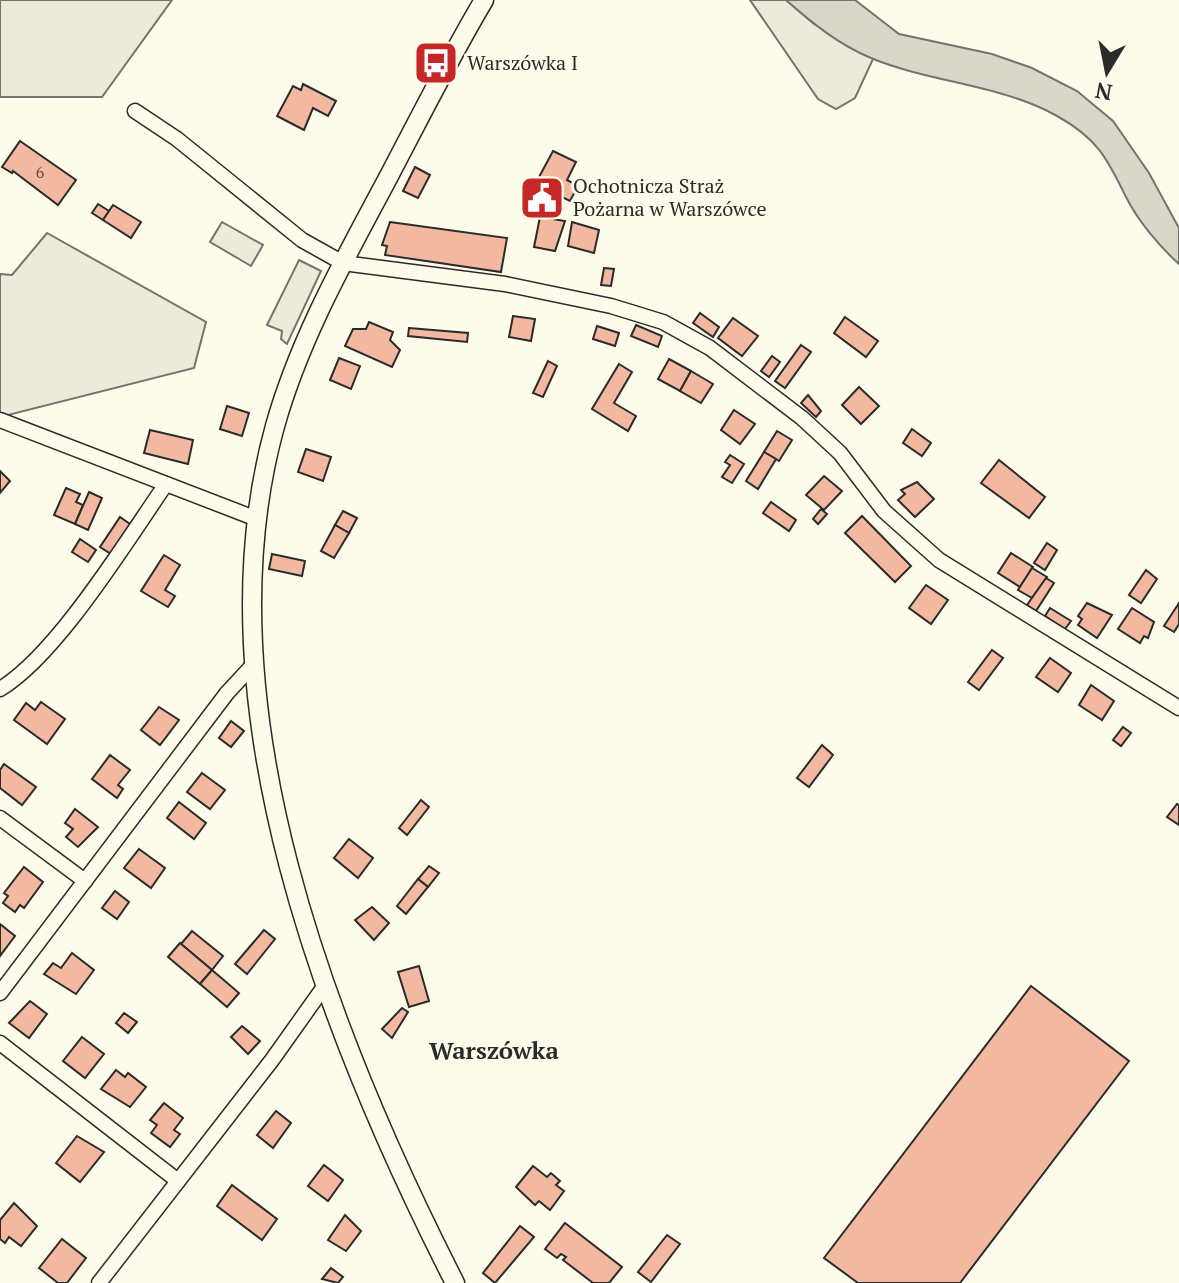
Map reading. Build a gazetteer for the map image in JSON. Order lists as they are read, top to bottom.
{
  "districts": ["Warszówka"],
  "places": {
    "bus stop": ["Warszówka I"],
    "public building": ["Ochotnicza Straż Pożarna w Warszówce"]
  },
  "house_numbers": ["6"],
  "north": "bottom"
}
